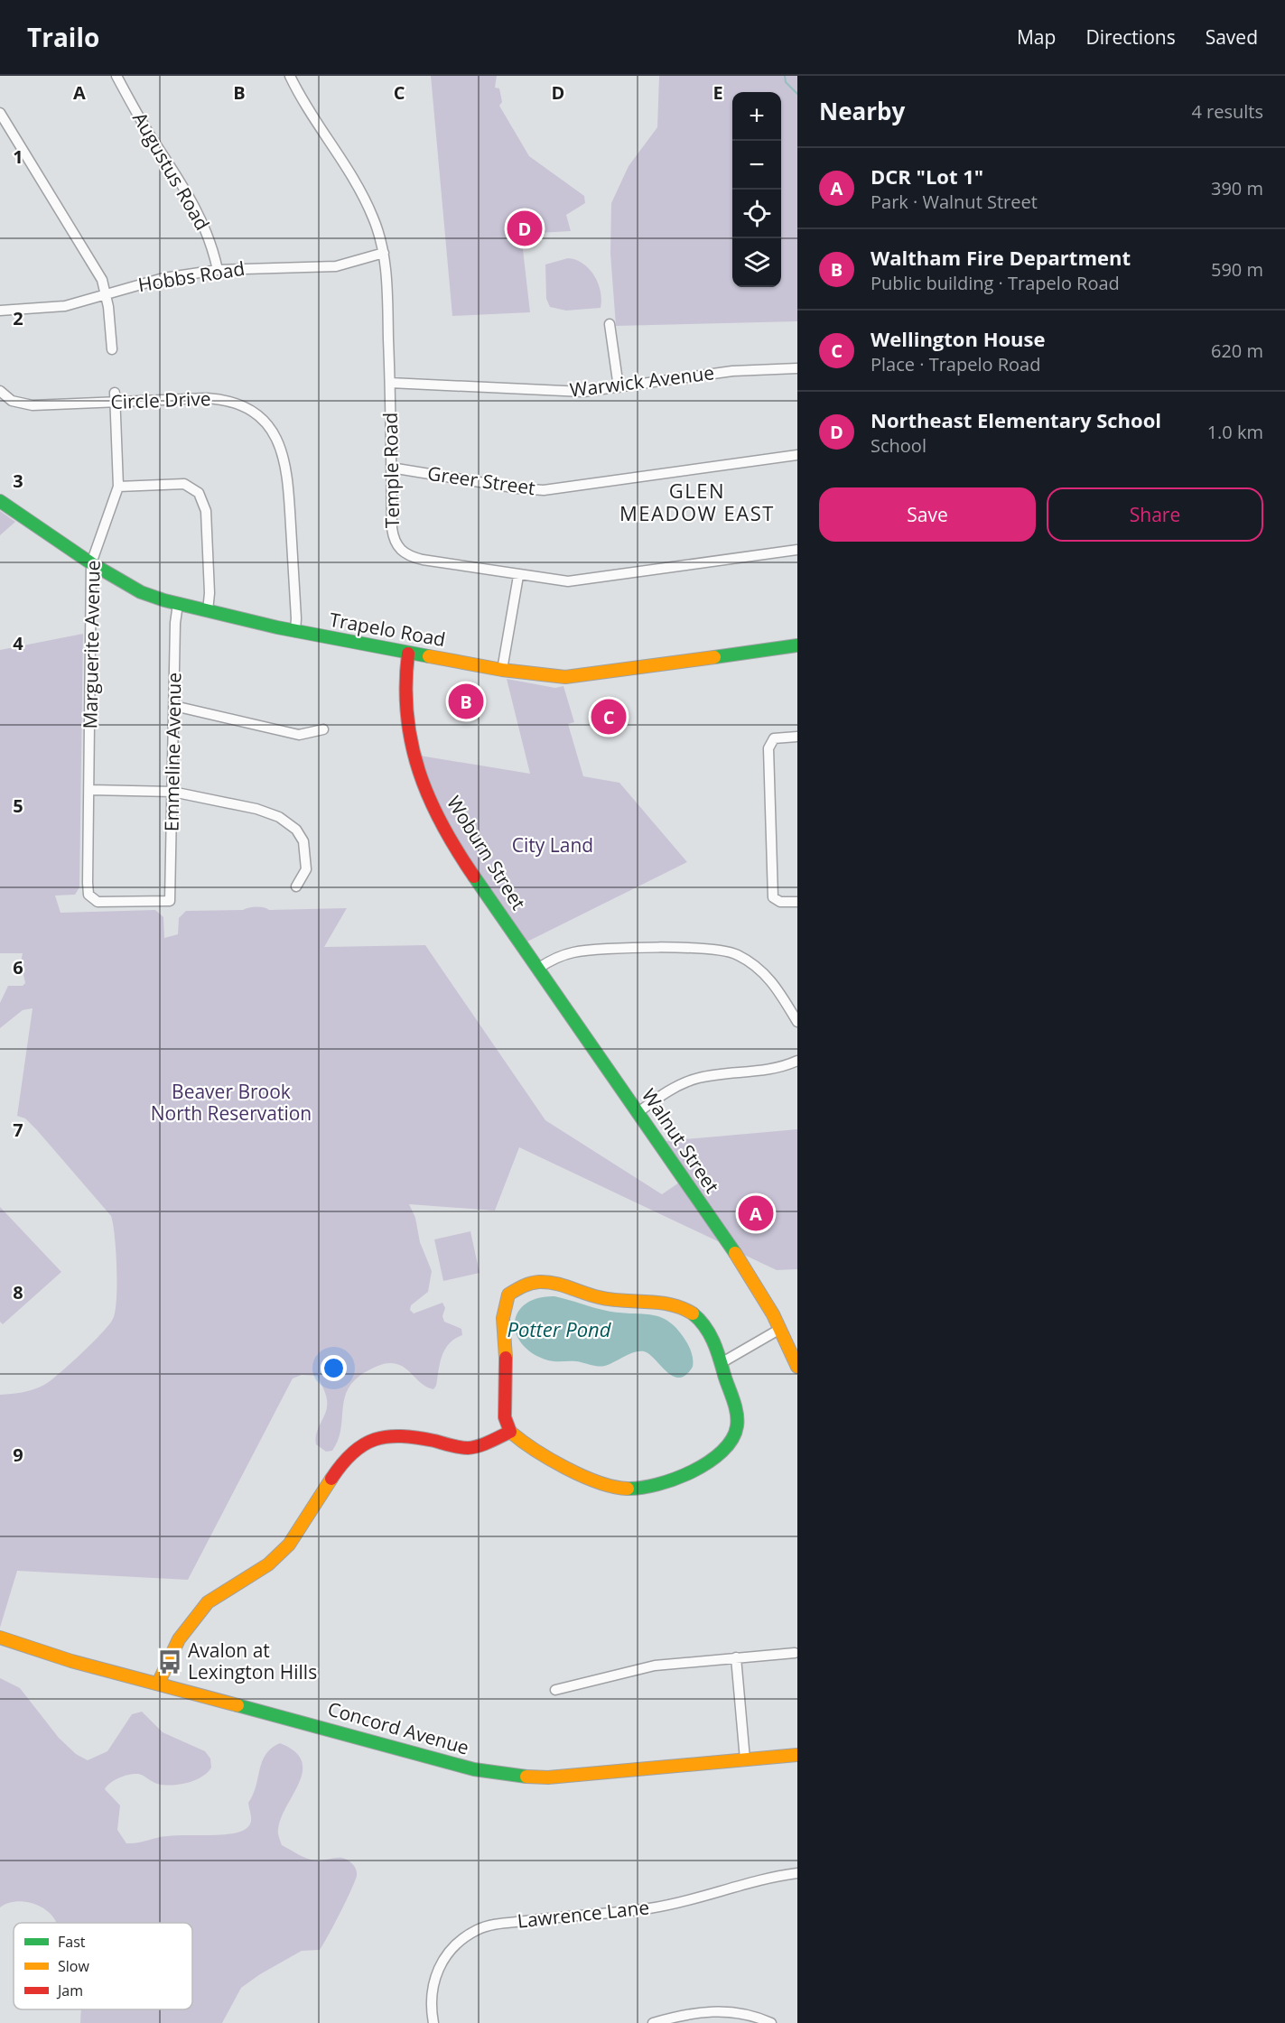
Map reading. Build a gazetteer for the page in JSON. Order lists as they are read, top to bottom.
{
  "streets": {
    "street": [
      "Augustus Road",
      "Hobbs Road",
      "Warwick Avenue",
      "Circle Drive",
      "Temple Road",
      "Greer Street",
      "Trapelo Road",
      "Marguerite Avenue",
      "Emmeline Avenue",
      "Woburn Street",
      "Walnut Street",
      "Concord Avenue",
      "Lawrence Lane"
    ]
  },
  "crossings": [
    ["Augustus Road", "Hobbs Road"],
    ["Hobbs Road", "Temple Road"],
    ["Warwick Avenue", "Temple Road"],
    ["Circle Drive", "Trapelo Road"],
    ["Circle Drive", "Marguerite Avenue"],
    ["Temple Road", "Greer Street"],
    ["Trapelo Road", "Marguerite Avenue"],
    ["Trapelo Road", "Emmeline Avenue"],
    ["Trapelo Road", "Woburn Street"],
    ["Marguerite Avenue", "Emmeline Avenue"],
    ["Woburn Street", "Walnut Street"]
  ],
  "districts": ["GLEN MEADOW EAST"],
  "water": ["Potter Pond"],
  "parks": ["City Land", "Beaver Brook North Reservation"],
  "places": {
    "bus stop": ["Avalon at Lexington Hills"]
  },
  "legend": ["Fast", "Slow", "Jam"],
  "page": {
    "header": "Trailo",
    "nav": ["Map", "Directions", "Saved"],
    "heading": ["Nearby", "4 results"],
    "map_buttons": ["+", "−"],
    "list": [
      {
        "mark": "A",
        "name": "DCR \"Lot 1\"",
        "note": "Park · Walnut Street",
        "value": "390 m"
      },
      {
        "mark": "B",
        "name": "Waltham Fire Department",
        "note": "Public building · Trapelo Road",
        "value": "590 m"
      },
      {
        "mark": "C",
        "name": "Wellington House",
        "note": "Place · Trapelo Road",
        "value": "620 m"
      },
      {
        "mark": "D",
        "name": "Northeast Elementary School",
        "note": "School",
        "value": "1.0 km"
      }
    ],
    "pins": [
      "D",
      "B",
      "C",
      "A"
    ],
    "buttons": ["Save", "Share"]
  },
  "grid": {
    "columns": [
      "A",
      "B",
      "C",
      "D",
      "E"
    ],
    "rows": [
      "1",
      "2",
      "3",
      "4",
      "5",
      "6",
      "7",
      "8",
      "9"
    ]
  }
}
